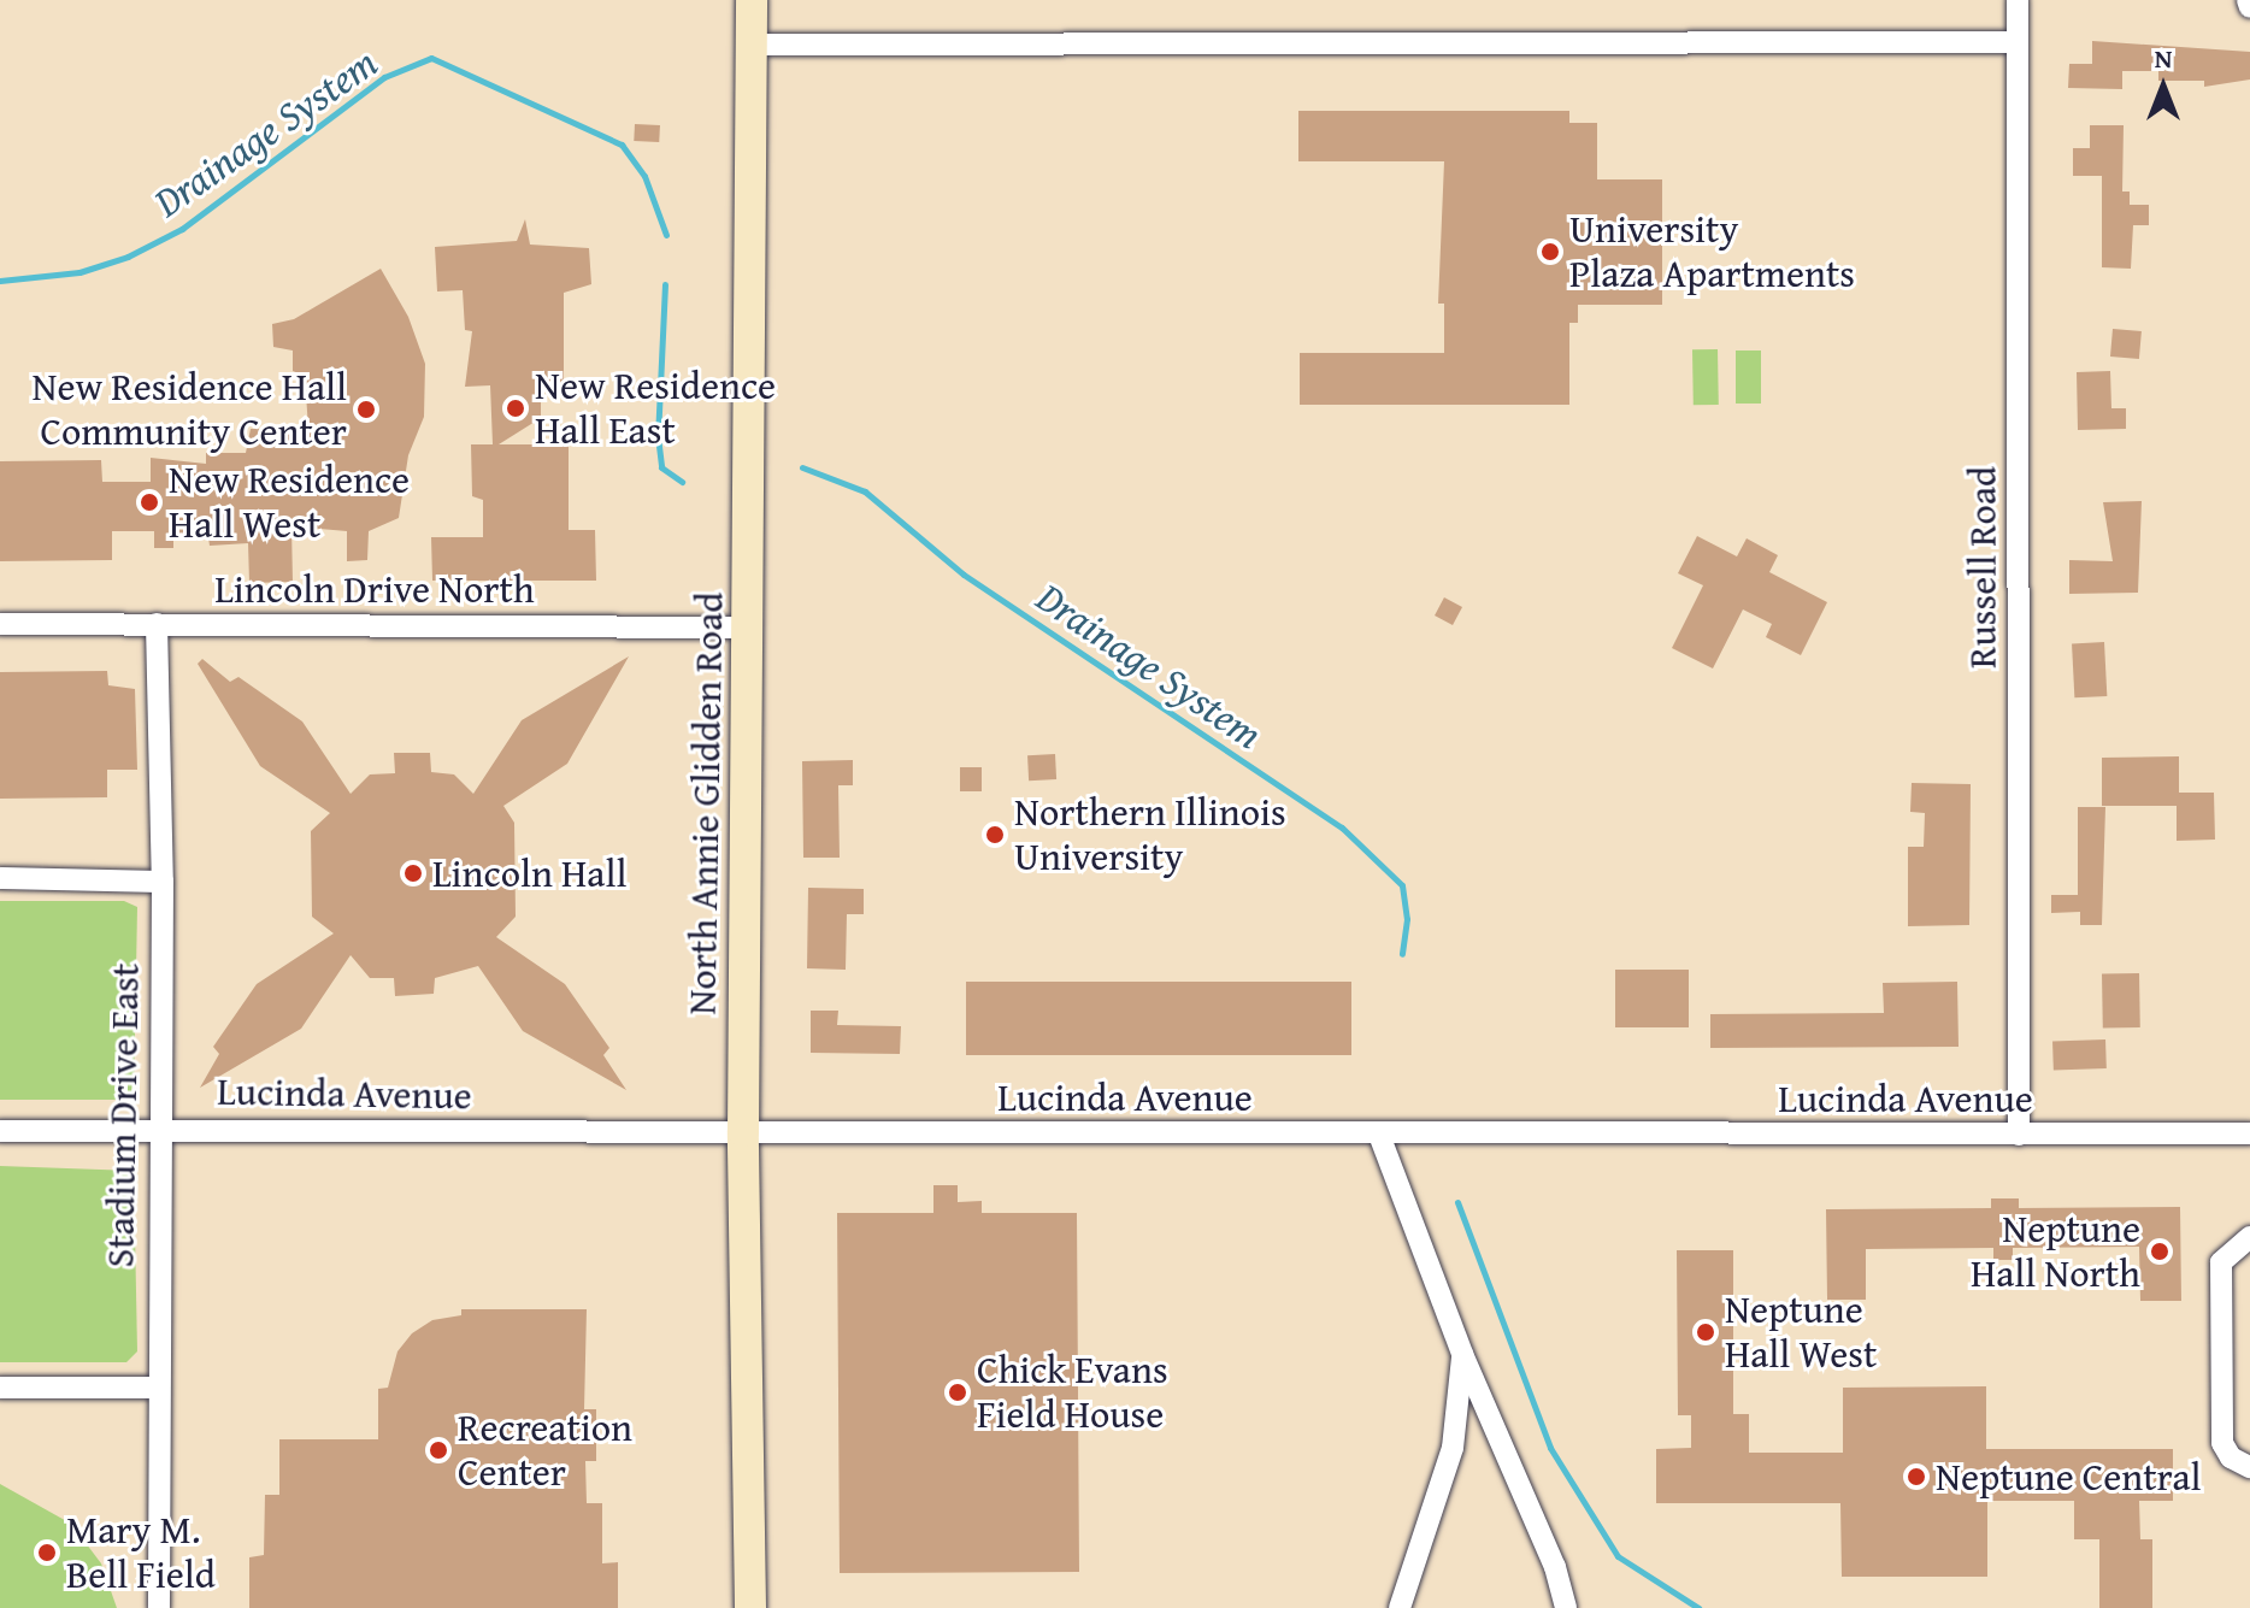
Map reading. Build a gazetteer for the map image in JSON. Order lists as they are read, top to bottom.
{
  "streets": {
    "main road": ["North Annie Glidden Road"],
    "street": [
      "Russell Road",
      "Lincoln Drive North",
      "Lucinda Avenue",
      "Stadium Drive East"
    ]
  },
  "crossings": [
    ["Russell Road", "Lucinda Avenue"],
    ["Lincoln Drive North", "North Annie Glidden Road"],
    ["Lincoln Drive North", "Stadium Drive East"],
    ["North Annie Glidden Road", "Lucinda Avenue"],
    ["Lucinda Avenue", "Stadium Drive East"]
  ],
  "water": ["Drainage System"],
  "places": [
    "University Plaza Apartments",
    "New Residence Hall East",
    "New Residence Hall Community Center",
    "New Residence Hall West",
    "Northern Illinois University",
    "Lincoln Hall",
    "Neptune Hall North",
    "Neptune Hall West",
    "Chick Evans Field House",
    "Recreation Center",
    "Neptune Central",
    "Mary M. Bell Field"
  ],
  "north": "top"
}
